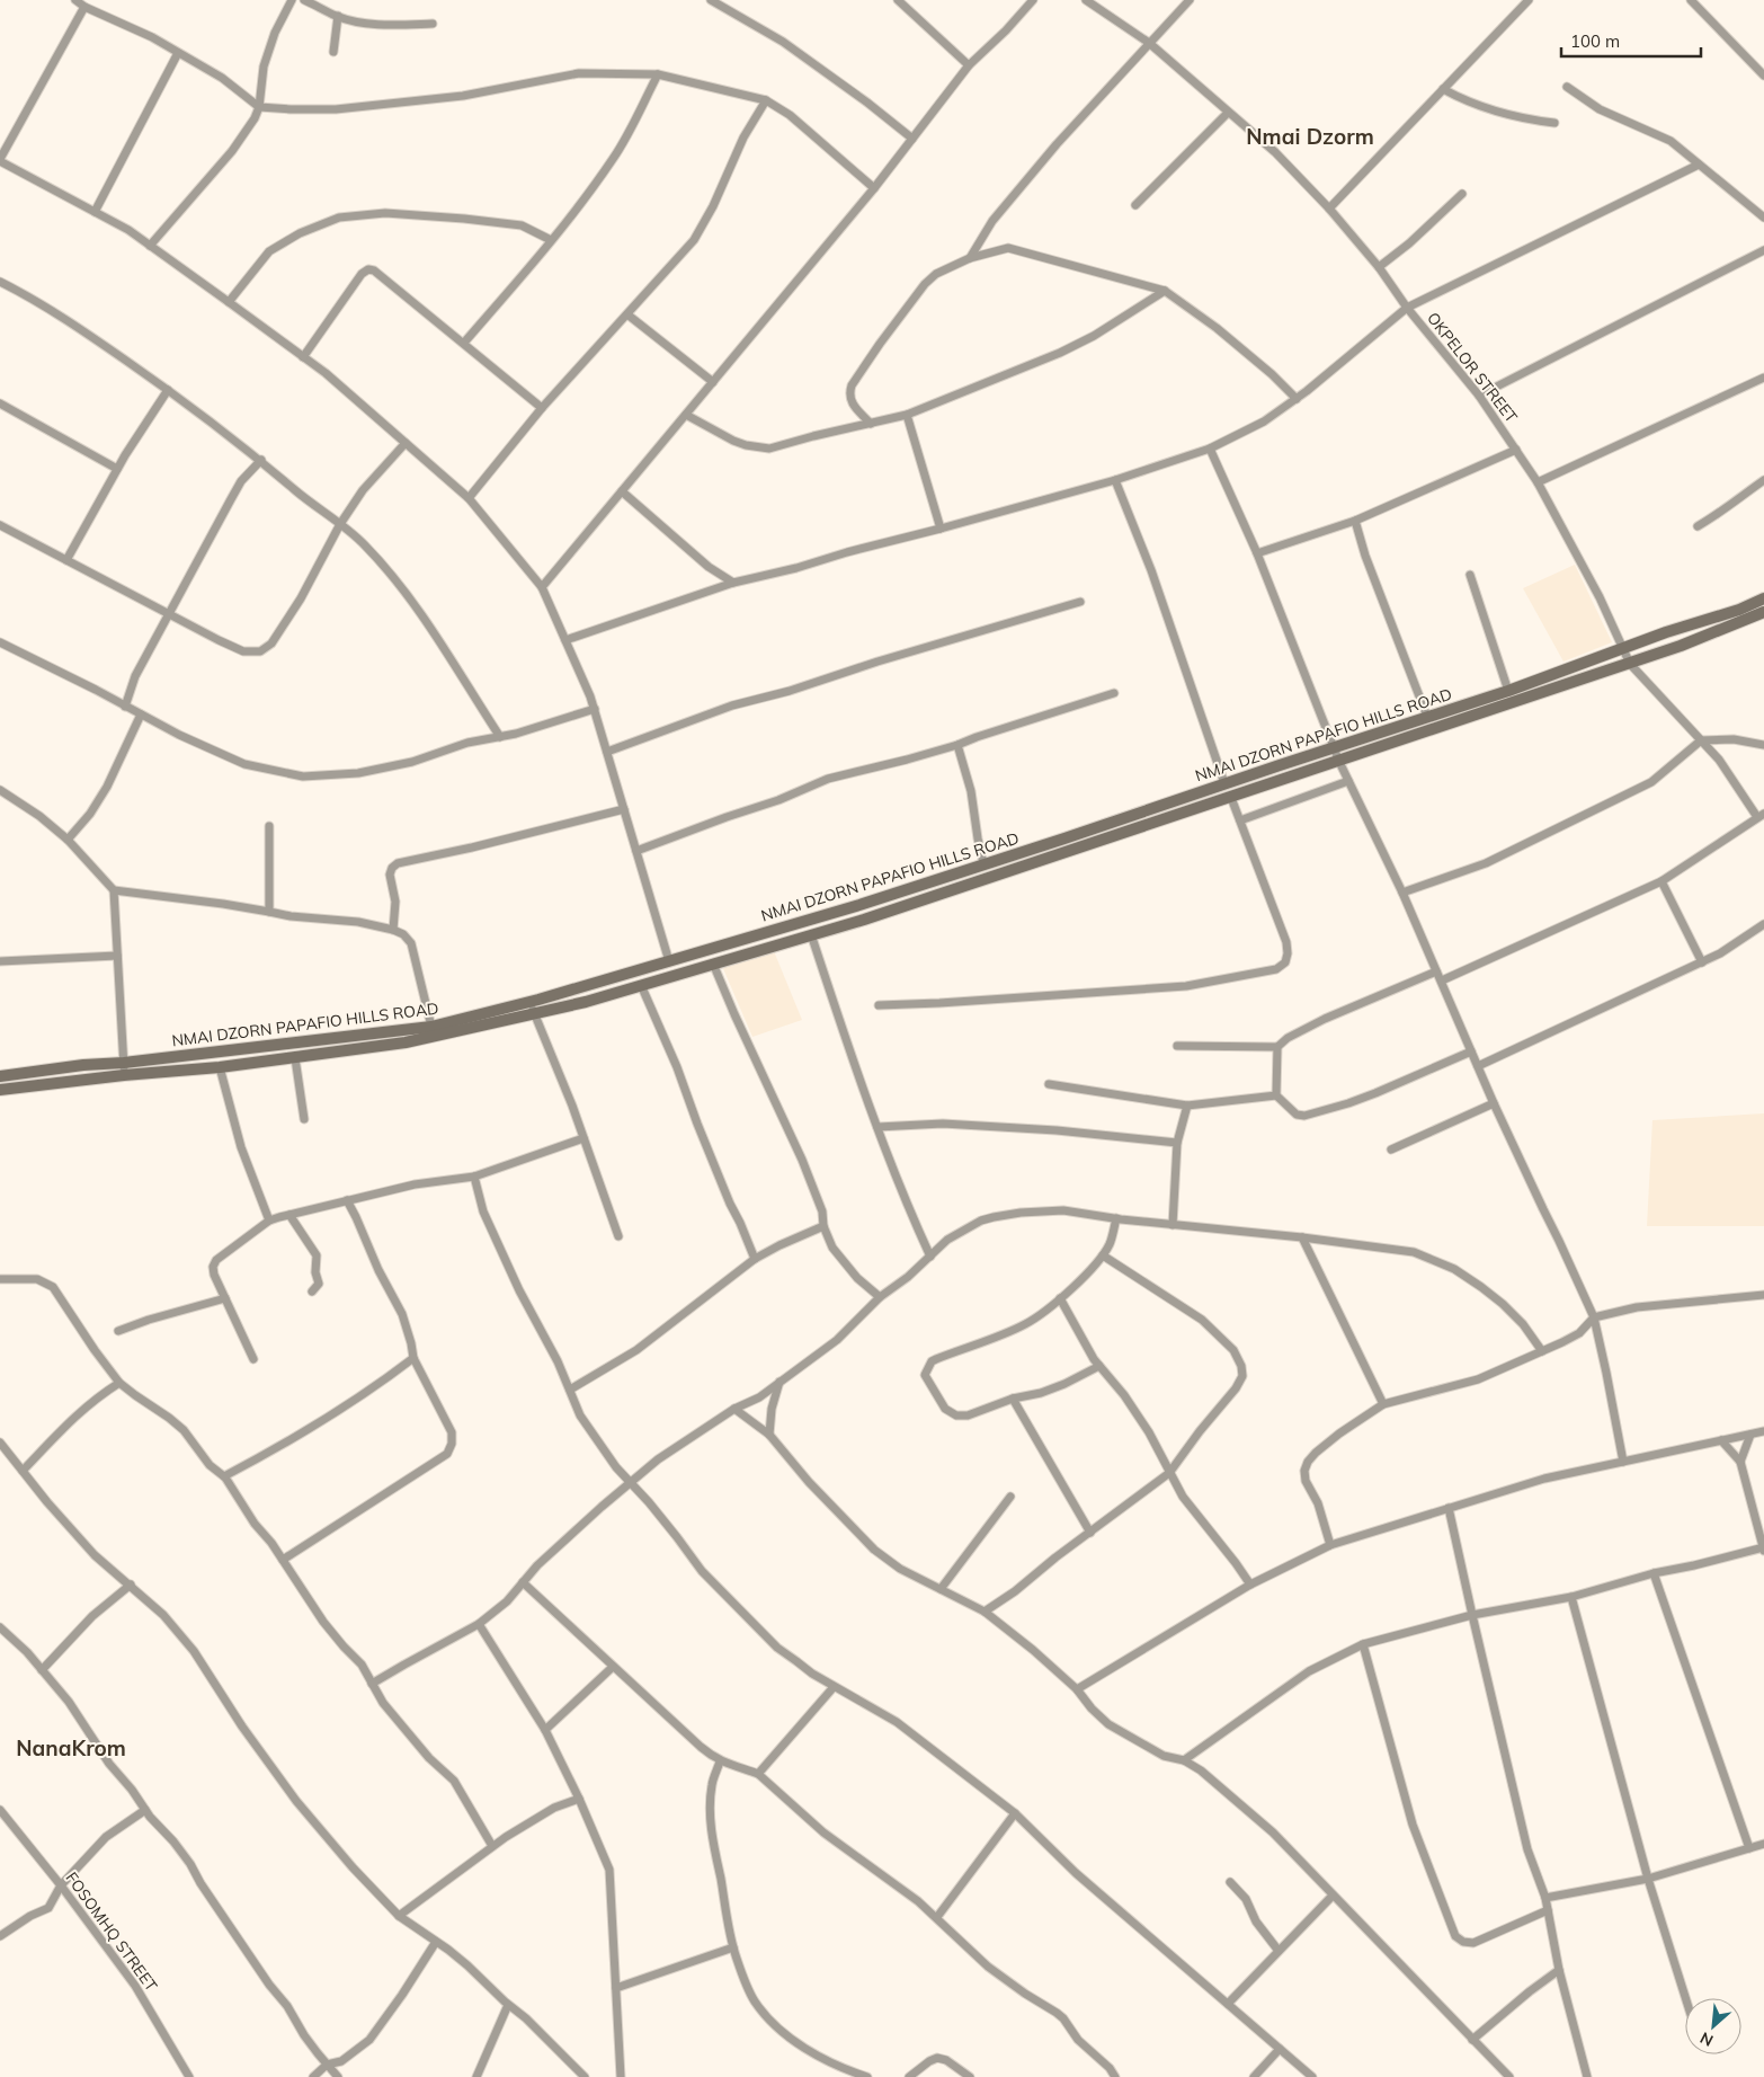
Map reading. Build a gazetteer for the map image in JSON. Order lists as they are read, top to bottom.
{
  "streets": {
    "street": ["OKPELOR STREET", "NMAI DZORN PAPAFIO HILLS ROAD", "FOSOMHQ STREET"]
  },
  "crossings": [
    ["OKPELOR STREET", "NMAI DZORN PAPAFIO HILLS ROAD"]
  ],
  "districts": ["Nmai Dzorm", "NanaKrom"],
  "scale_bar": "100 m",
  "north": "bottom left"
}
